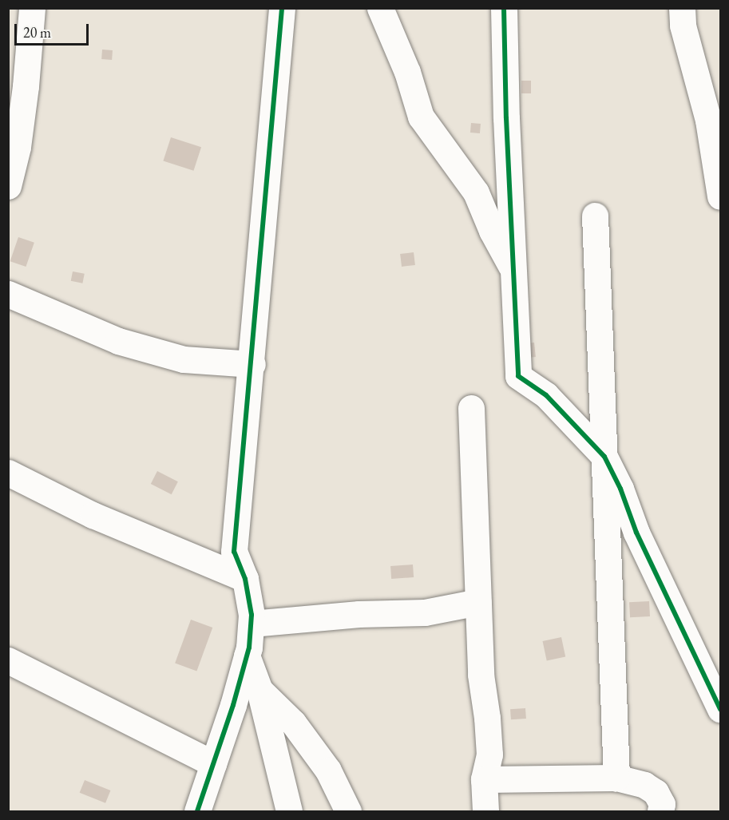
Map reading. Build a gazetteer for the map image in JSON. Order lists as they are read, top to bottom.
{
  "scale_bar": "20 m"
}
